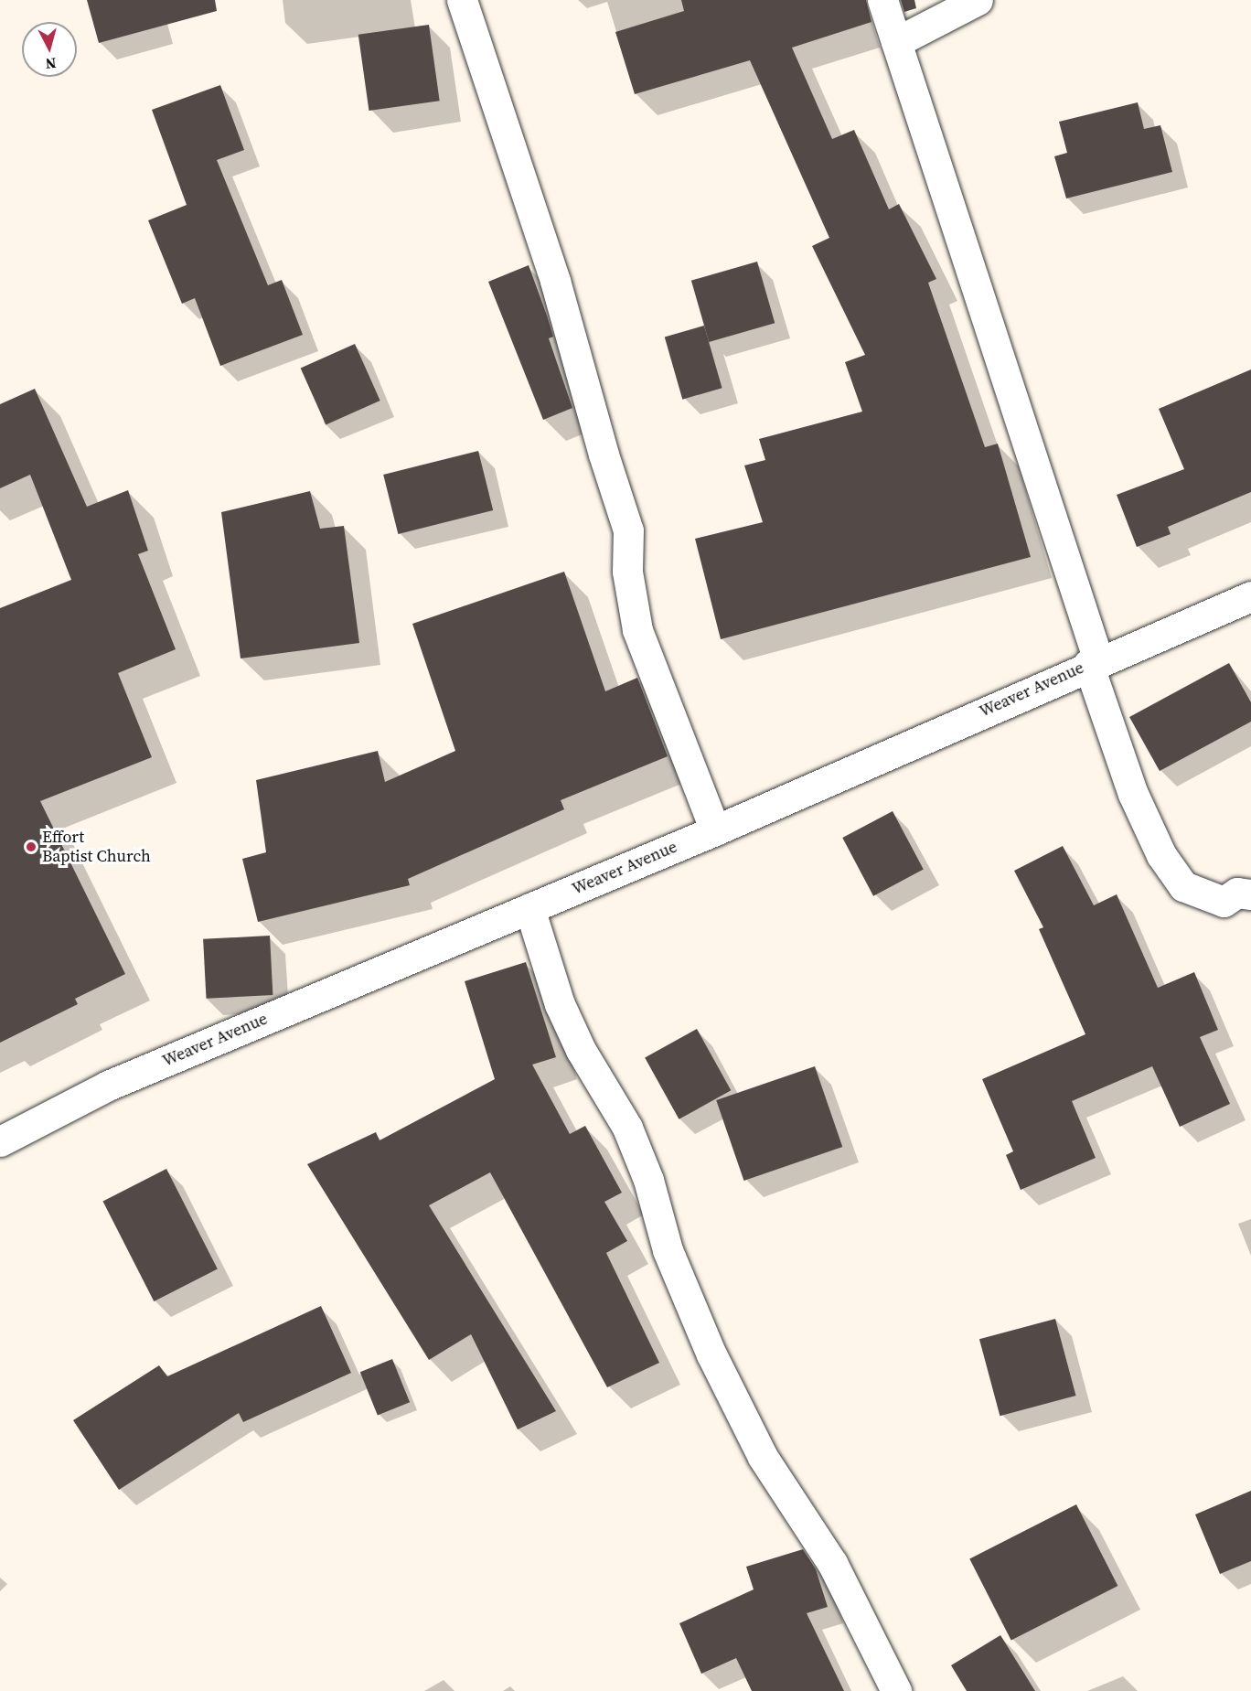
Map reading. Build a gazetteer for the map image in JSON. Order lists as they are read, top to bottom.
{
  "streets": {
    "street": ["Weaver Avenue"]
  },
  "places": ["Effort Baptist Church"],
  "north": "bottom"
}
